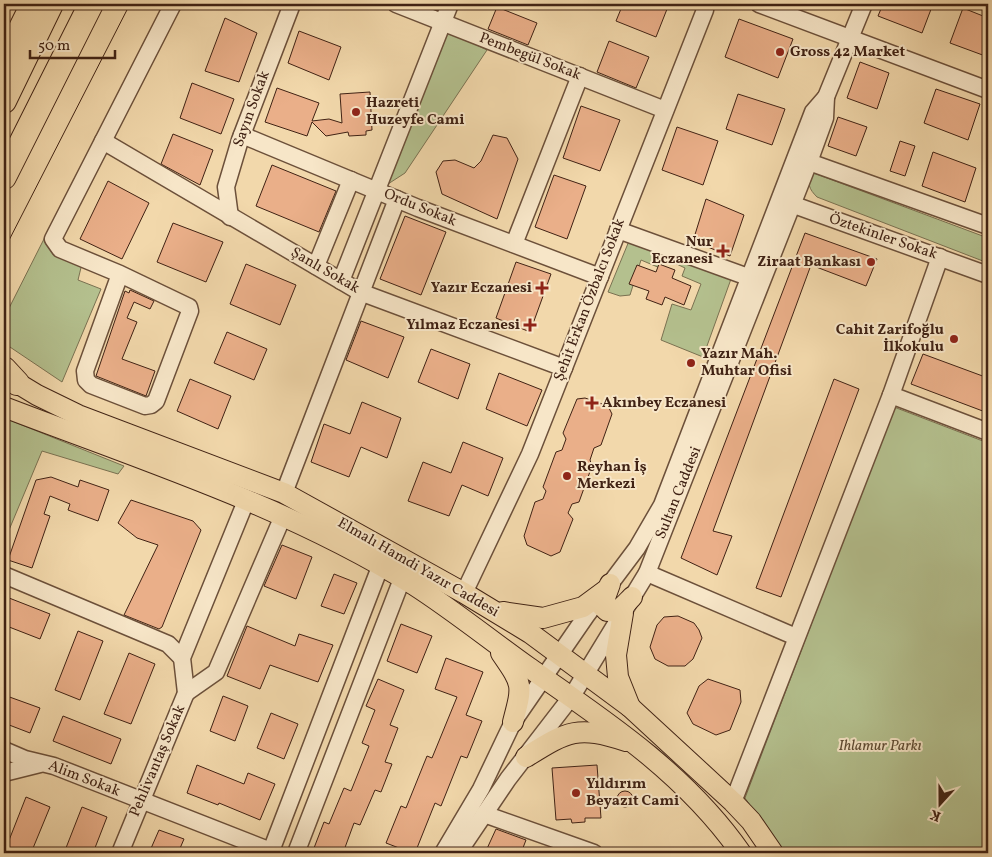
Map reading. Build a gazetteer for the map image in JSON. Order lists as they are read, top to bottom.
{
  "streets": {
    "main road": ["Elmalı Hamdi Yazır Caddesi"],
    "street": [
      "Pembegül Sokak",
      "Sayın Sokak",
      "Ordu Sokak",
      "Öztekinler Sokak",
      "Şanlı Sokak",
      "Şehit Erkan Özbalcı Sokak",
      "Sultan Caddesi",
      "Pehlivantaş Sokak",
      "Alim Sokak"
    ]
  },
  "crossings": [
    ["Pembegül Sokak", "Şehit Erkan Özbalcı Sokak"],
    ["Sayın Sokak", "Ordu Sokak"],
    ["Sayın Sokak", "Şanlı Sokak"],
    ["Ordu Sokak", "Şehit Erkan Özbalcı Sokak"],
    ["Öztekinler Sokak", "Sultan Caddesi"],
    ["Şanlı Sokak", "Şehit Erkan Özbalcı Sokak"],
    ["Şehit Erkan Özbalcı Sokak", "Elmalı Hamdi Yazır Caddesi"],
    ["Sultan Caddesi", "Elmalı Hamdi Yazır Caddesi"],
    ["Elmalı Hamdi Yazır Caddesi", "Pehlivantaş Sokak"],
    ["Pehlivantaş Sokak", "Alim Sokak"]
  ],
  "parks": ["Ihlamur Parkı"],
  "places": {
    "other": [
      "Gross 42 Market",
      "Hazreti Huzeyfe Cami",
      "Ziraat Bankası",
      "Cahit Zarifoğlu İlkokulu",
      "Yazır Mah. Muhtar Ofisi",
      "Reyhan İş Merkezi",
      "Yıldırım Beyazıt Cami"
    ],
    "health": [
      "Nur Eczanesi",
      "Yazır Eczanesi",
      "Yılmaz Eczanesi",
      "Akınbey Eczanesi"
    ]
  },
  "scale_bar": "50 m",
  "north": "bottom"
}
